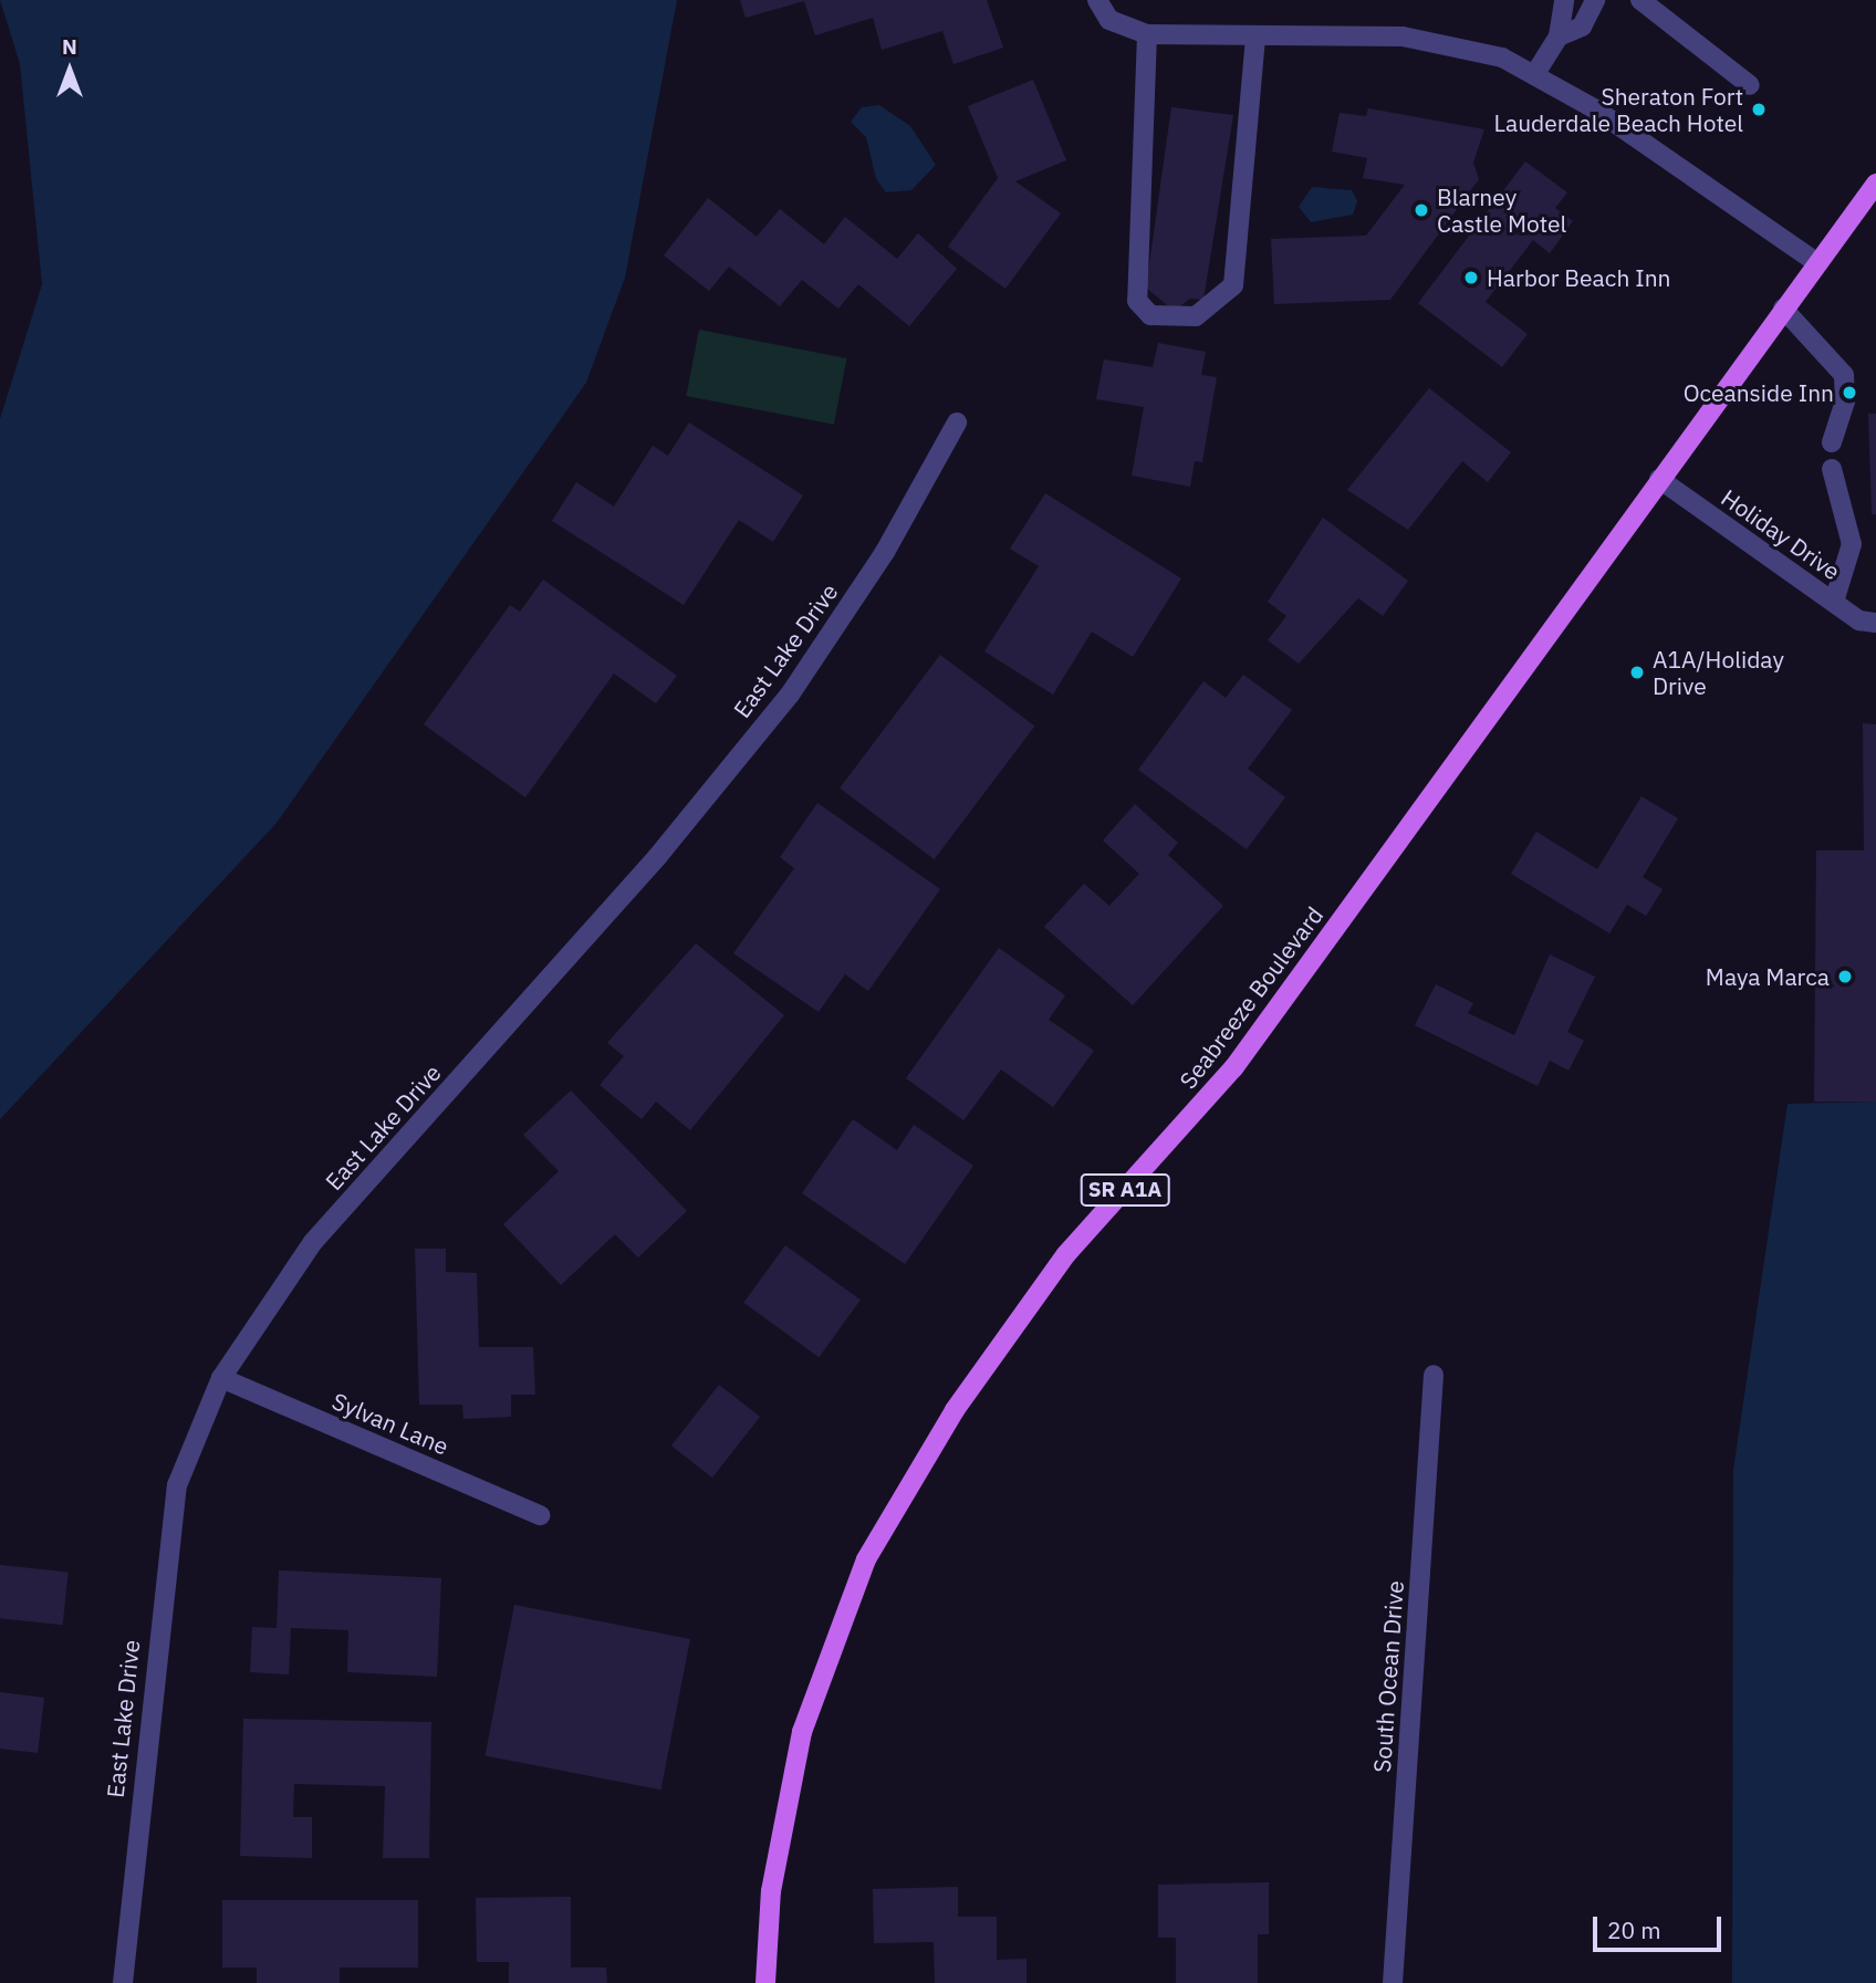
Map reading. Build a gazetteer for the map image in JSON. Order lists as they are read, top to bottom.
{
  "streets": {
    "main road": ["Seabreeze Boulevard", "SR A1A"],
    "street": [
      "Holiday Drive",
      "East Lake Drive",
      "Sylvan Lane",
      "South Ocean Drive"
    ]
  },
  "crossings": [
    ["Holiday Drive", "Seabreeze Boulevard"],
    ["East Lake Drive", "Sylvan Lane"]
  ],
  "places": [
    "Sheraton Fort Lauderdale Beach Hotel",
    "Blarney Castle Motel",
    "Harbor Beach Inn",
    "Oceanside Inn",
    "A1A/Holiday Drive",
    "Maya Marca"
  ],
  "scale_bar": "20 m",
  "north": "top"
}
